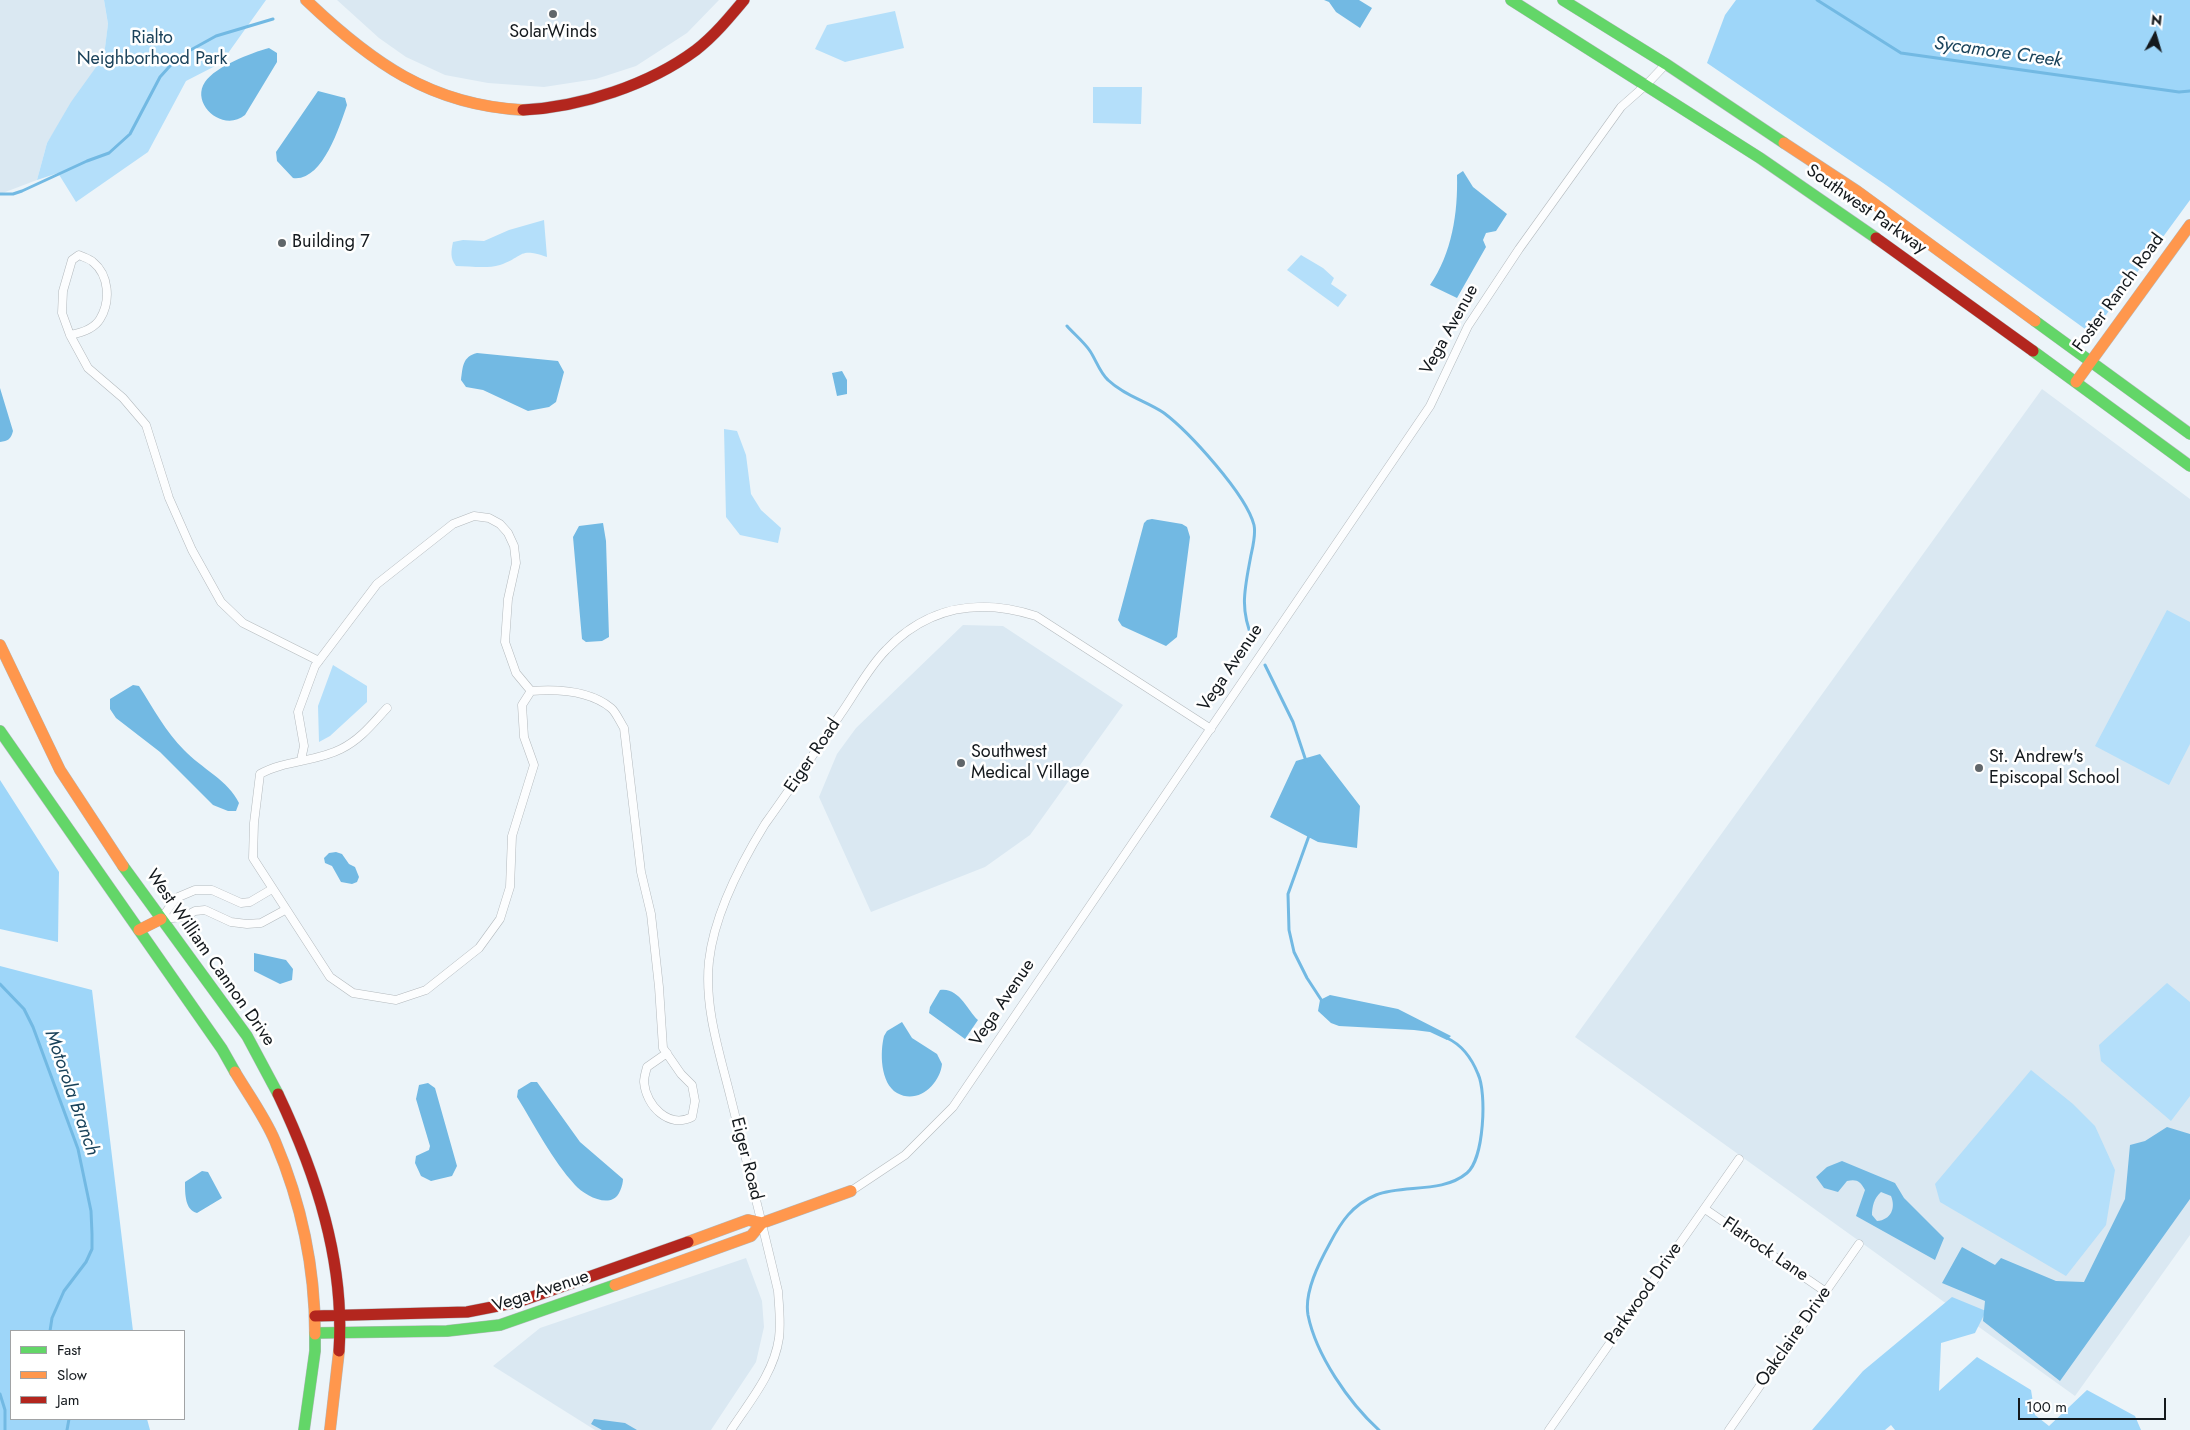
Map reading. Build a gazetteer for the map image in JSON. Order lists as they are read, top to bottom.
{
  "streets": {
    "main road": [
      "Southwest Parkway",
      "Foster Ranch Road",
      "Vega Avenue",
      "West William Cannon Drive"
    ],
    "street": [
      "Eiger Road",
      "Flatrock Lane",
      "Parkwood Drive",
      "Oakclaire Drive"
    ]
  },
  "crossings": [
    ["Southwest Parkway", "Foster Ranch Road"],
    ["Southwest Parkway", "Vega Avenue"],
    ["Vega Avenue", "Eiger Road"],
    ["Vega Avenue", "West William Cannon Drive"],
    ["Flatrock Lane", "Parkwood Drive"],
    ["Flatrock Lane", "Oakclaire Drive"]
  ],
  "water": ["Sycamore Creek", "Motorola Branch"],
  "parks": ["Rialto Neighborhood Park"],
  "places": [
    "SolarWinds",
    "Building 7",
    "Southwest Medical Village",
    "St. Andrew's Episcopal School"
  ],
  "legend": ["Fast", "Slow", "Jam"],
  "scale_bar": "100 m",
  "north": "top"
}
